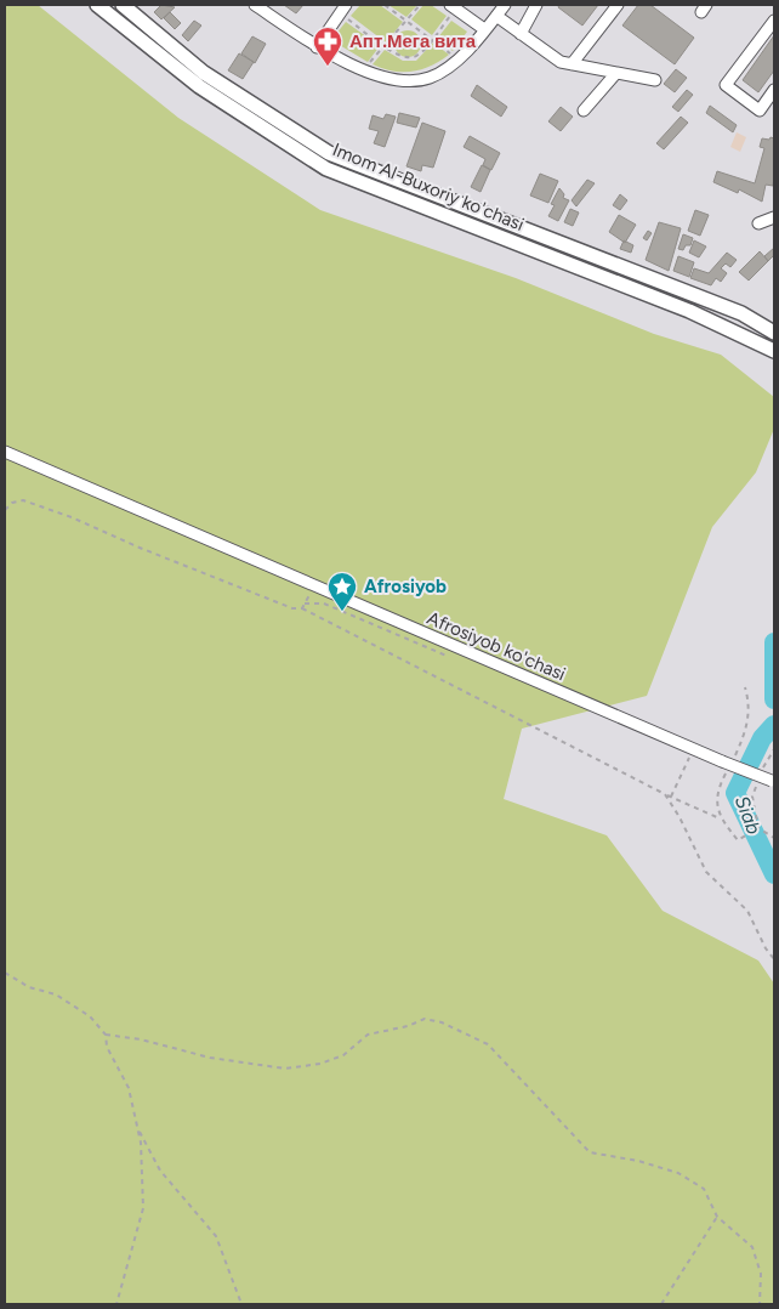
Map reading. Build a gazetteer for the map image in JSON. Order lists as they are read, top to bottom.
{
  "streets": {
    "main road": ["Imom Al-Buxoriy ko'chasi"],
    "street": ["Afrosiyob ko'chasi"]
  },
  "water": ["Siab"],
  "places": {
    "pharmacy": ["Апт.Мега вита"],
    "place": ["Afrosiyob"]
  }
}
